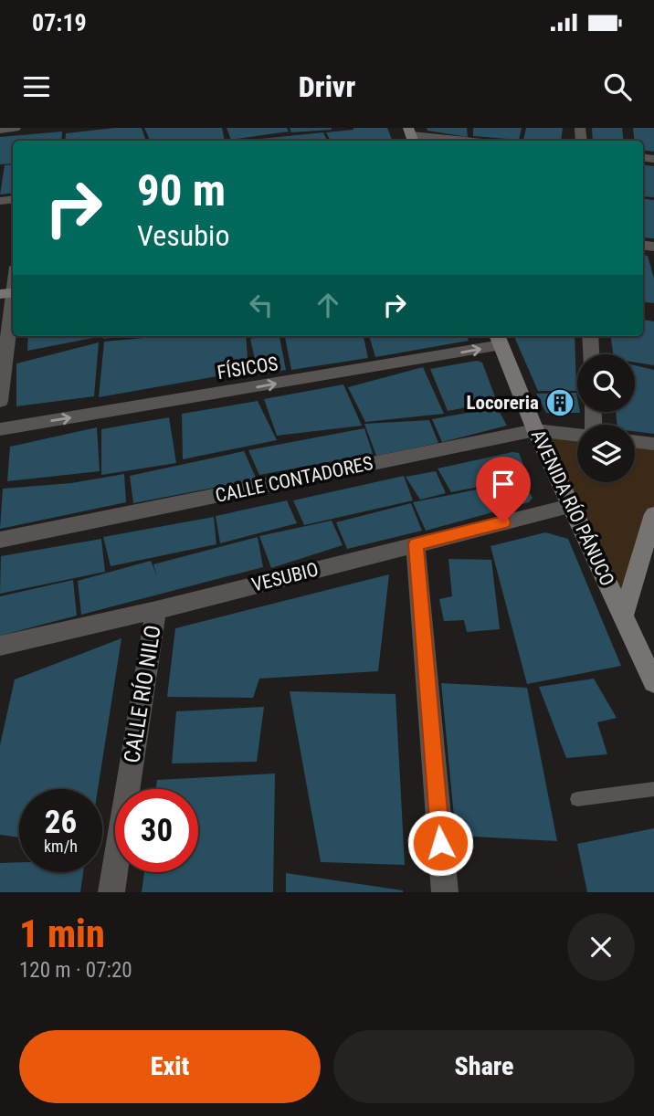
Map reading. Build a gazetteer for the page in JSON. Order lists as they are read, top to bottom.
{
  "streets": {
    "street": [
      "FÍSICOS",
      "CALLE CONTADORES",
      "AVENIDA RÍO PÁNUCO",
      "VESUBIO",
      "CALLE RÍO NILO"
    ]
  },
  "crossings": [
    ["FÍSICOS", "AVENIDA RÍO PÁNUCO"],
    ["CALLE CONTADORES", "AVENIDA RÍO PÁNUCO"],
    ["AVENIDA RÍO PÁNUCO", "VESUBIO"],
    ["VESUBIO", "CALLE RÍO NILO"]
  ],
  "one_way": ["FÍSICOS"],
  "places": {
    "building": ["Locoreria"]
  },
  "page": {
    "status": "07:19",
    "header": "Drivr",
    "turn": ["90 m", "Vesubio"],
    "speed": "26 km/h",
    "limit": "30",
    "heading": ["1 min", "120 m · 07:20"],
    "buttons": ["Exit", "Share"]
  }
}
